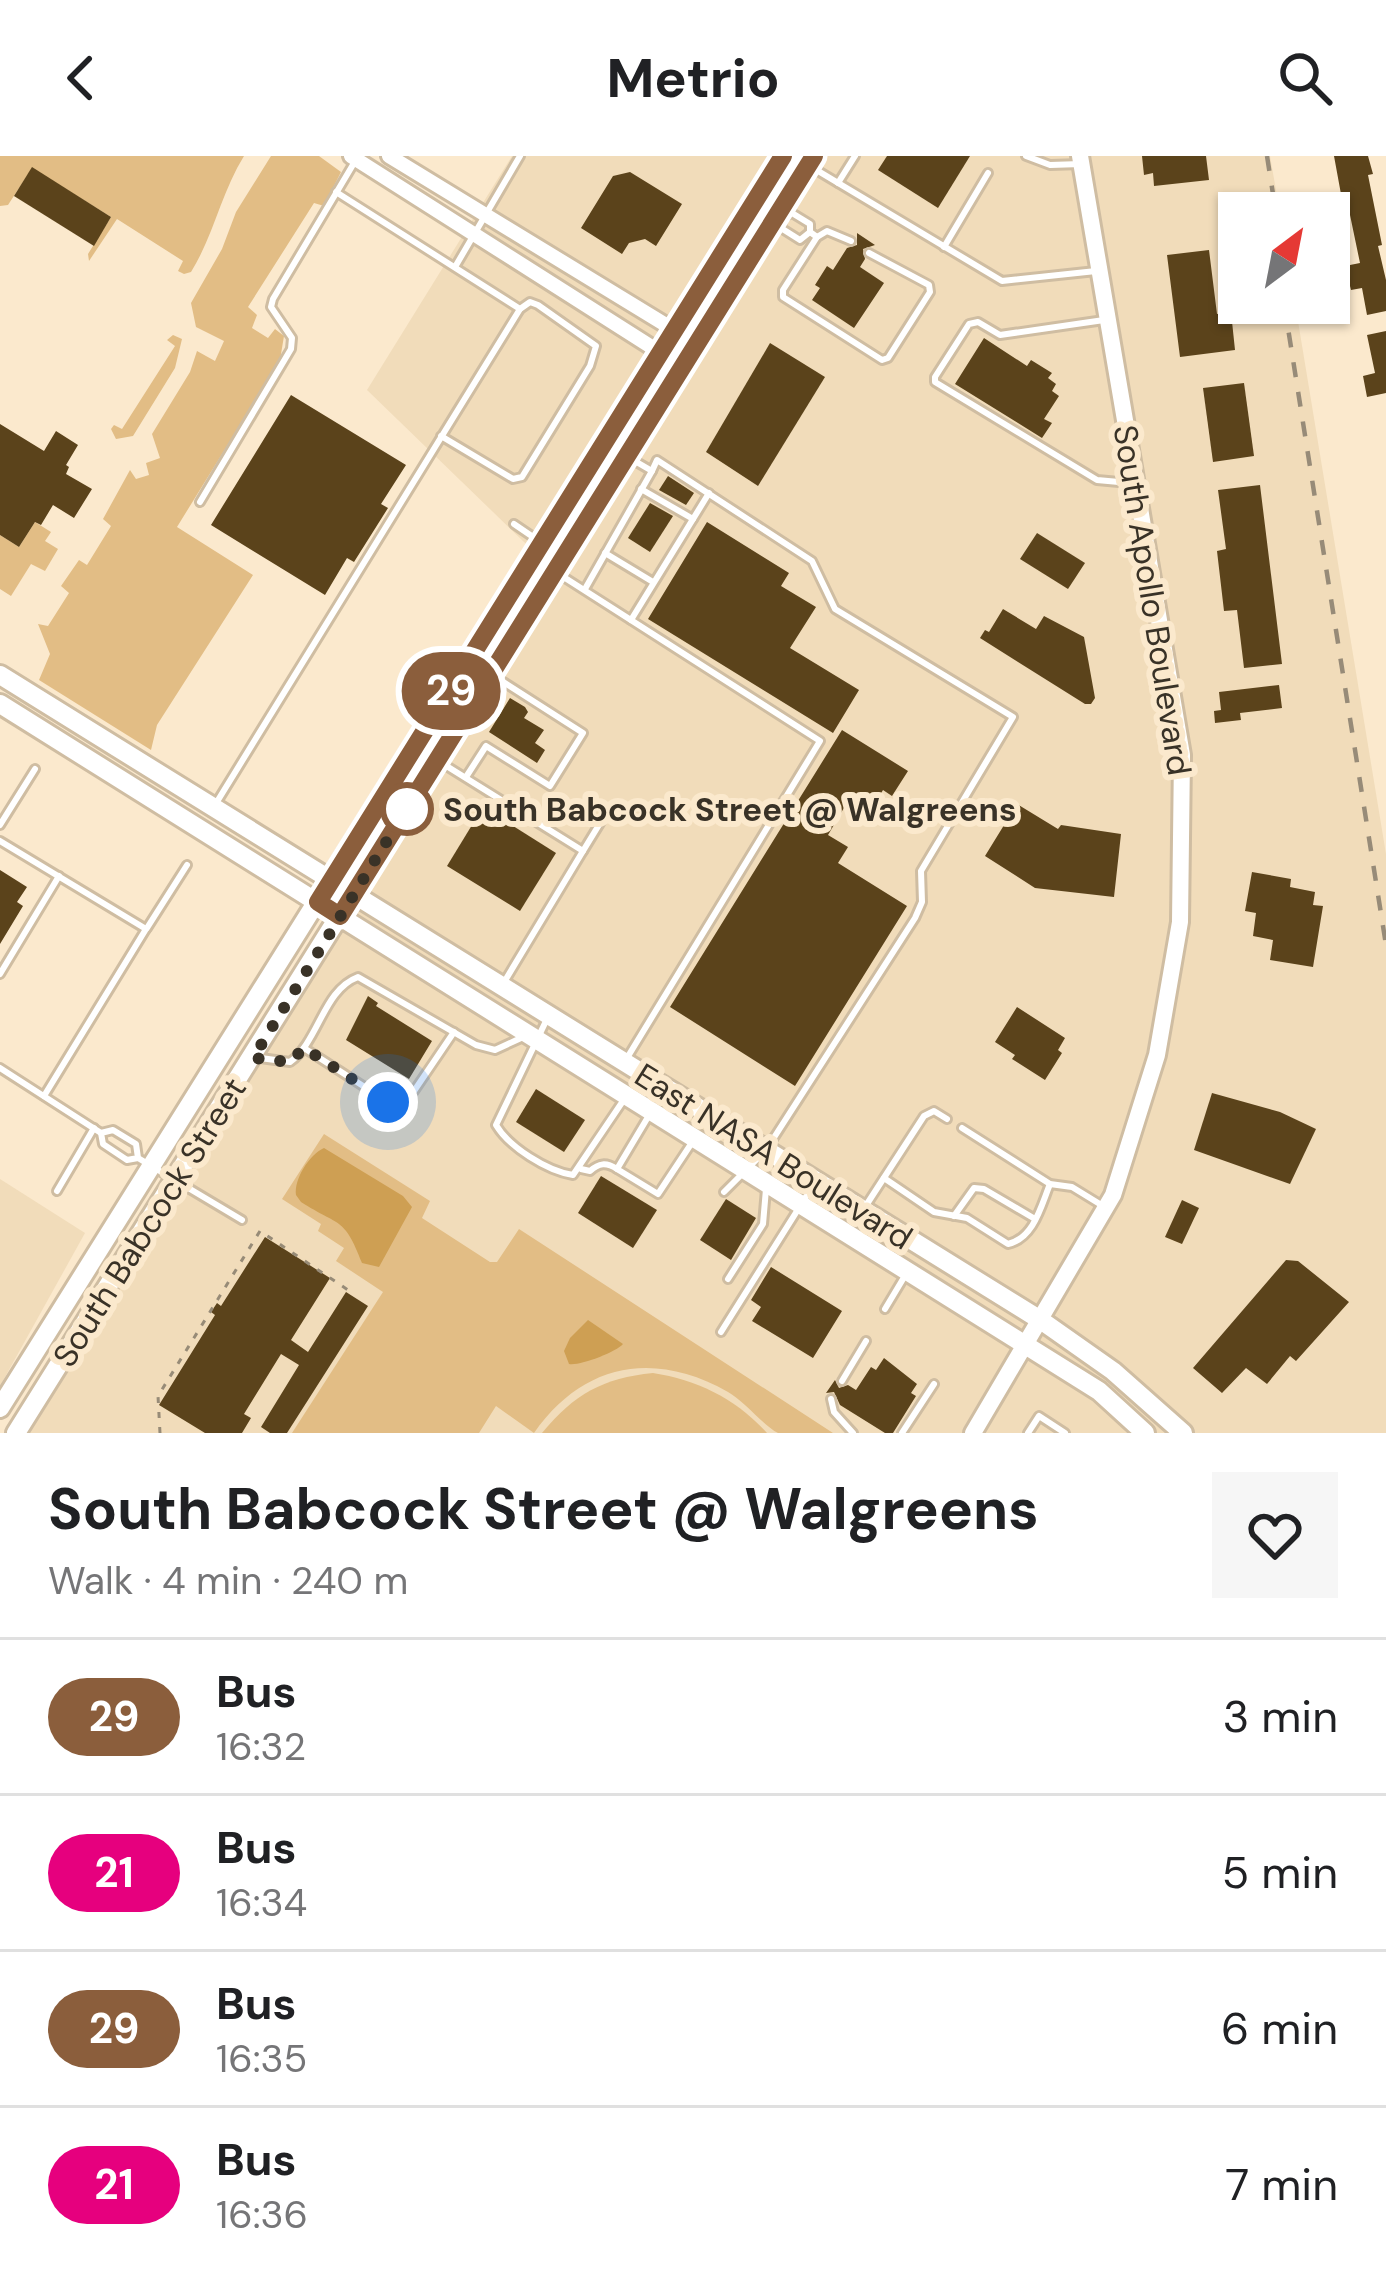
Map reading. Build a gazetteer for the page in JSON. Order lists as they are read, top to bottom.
{
  "streets": {
    "main road": ["East NASA Boulevard", "South Babcock Street"],
    "street": ["South Apollo Boulevard"]
  },
  "crossings": [
    ["South Apollo Boulevard", "East NASA Boulevard"],
    ["East NASA Boulevard", "South Babcock Street"]
  ],
  "places": ["South Babcock Street @ Walgreens"],
  "lines": ["bus line 29"],
  "north": "top right",
  "page": {
    "header": "Metrio",
    "on_map": "29",
    "heading": ["South Babcock Street @ Walgreens", "Walk · 4 min · 240 m"],
    "list": [
      {
        "mark": "29",
        "name": "Bus",
        "note": "16:32",
        "value": "3 min"
      },
      {
        "mark": "21",
        "name": "Bus",
        "note": "16:34",
        "value": "5 min"
      },
      {
        "mark": "29",
        "name": "Bus",
        "note": "16:35",
        "value": "6 min"
      },
      {
        "mark": "21",
        "name": "Bus",
        "note": "16:36",
        "value": "7 min"
      }
    ]
  }
}
